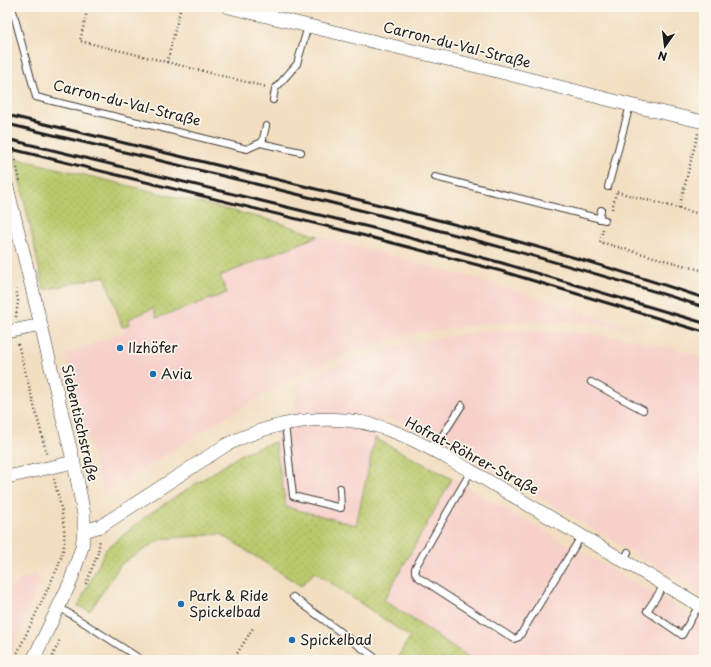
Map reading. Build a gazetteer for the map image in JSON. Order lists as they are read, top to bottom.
{
  "streets": {
    "street": ["Carron-du-Val-Straße", "Siebentischstraße", "Hofrat-Röhrer-Straße"]
  },
  "crossings": [
    ["Siebentischstraße", "Hofrat-Röhrer-Straße"]
  ],
  "places": [
    "Ilzhöfer",
    "Avia",
    "Park & Ride Spickelbad",
    "Spickelbad"
  ],
  "north": "bottom"
}
